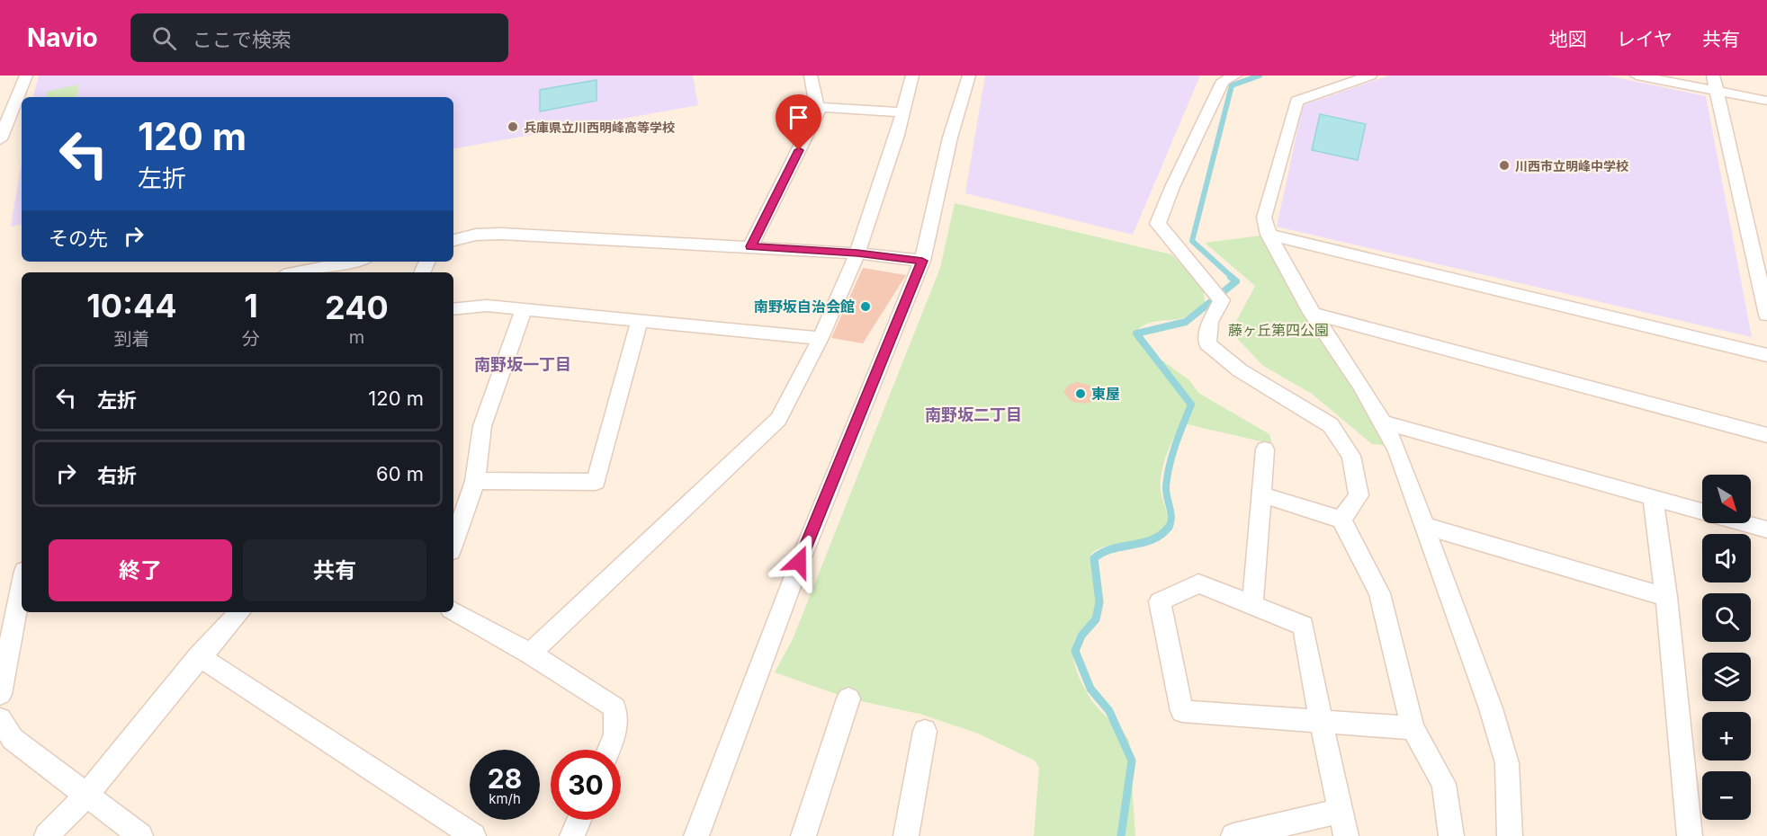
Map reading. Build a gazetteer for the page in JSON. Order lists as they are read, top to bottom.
{
  "districts": ["南野坂一丁目", "南野坂二丁目"],
  "parks": ["藤ヶ丘第四公園"],
  "places": [
    "兵庫県立川西明峰高等学校",
    "川西市立明峰中学校",
    "南野坂自治会館",
    "東屋"
  ],
  "north": "bottom right",
  "page": {
    "header": "Navio",
    "search": "ここで検索",
    "nav": ["地図", "レイヤ", "共有"],
    "turn": ["120 m", "左折"],
    "then": "その先",
    "eta": [
      "10:44",
      "到着",
      "1",
      "分",
      "240",
      "m"
    ],
    "list": [
      {
        "name": "左折",
        "value": "120 m"
      },
      {
        "name": "右折",
        "value": "60 m"
      }
    ],
    "map_buttons": ["+", "−"],
    "buttons": ["終了", "共有"],
    "speed": "28 km/h",
    "limit": "30"
  }
}
